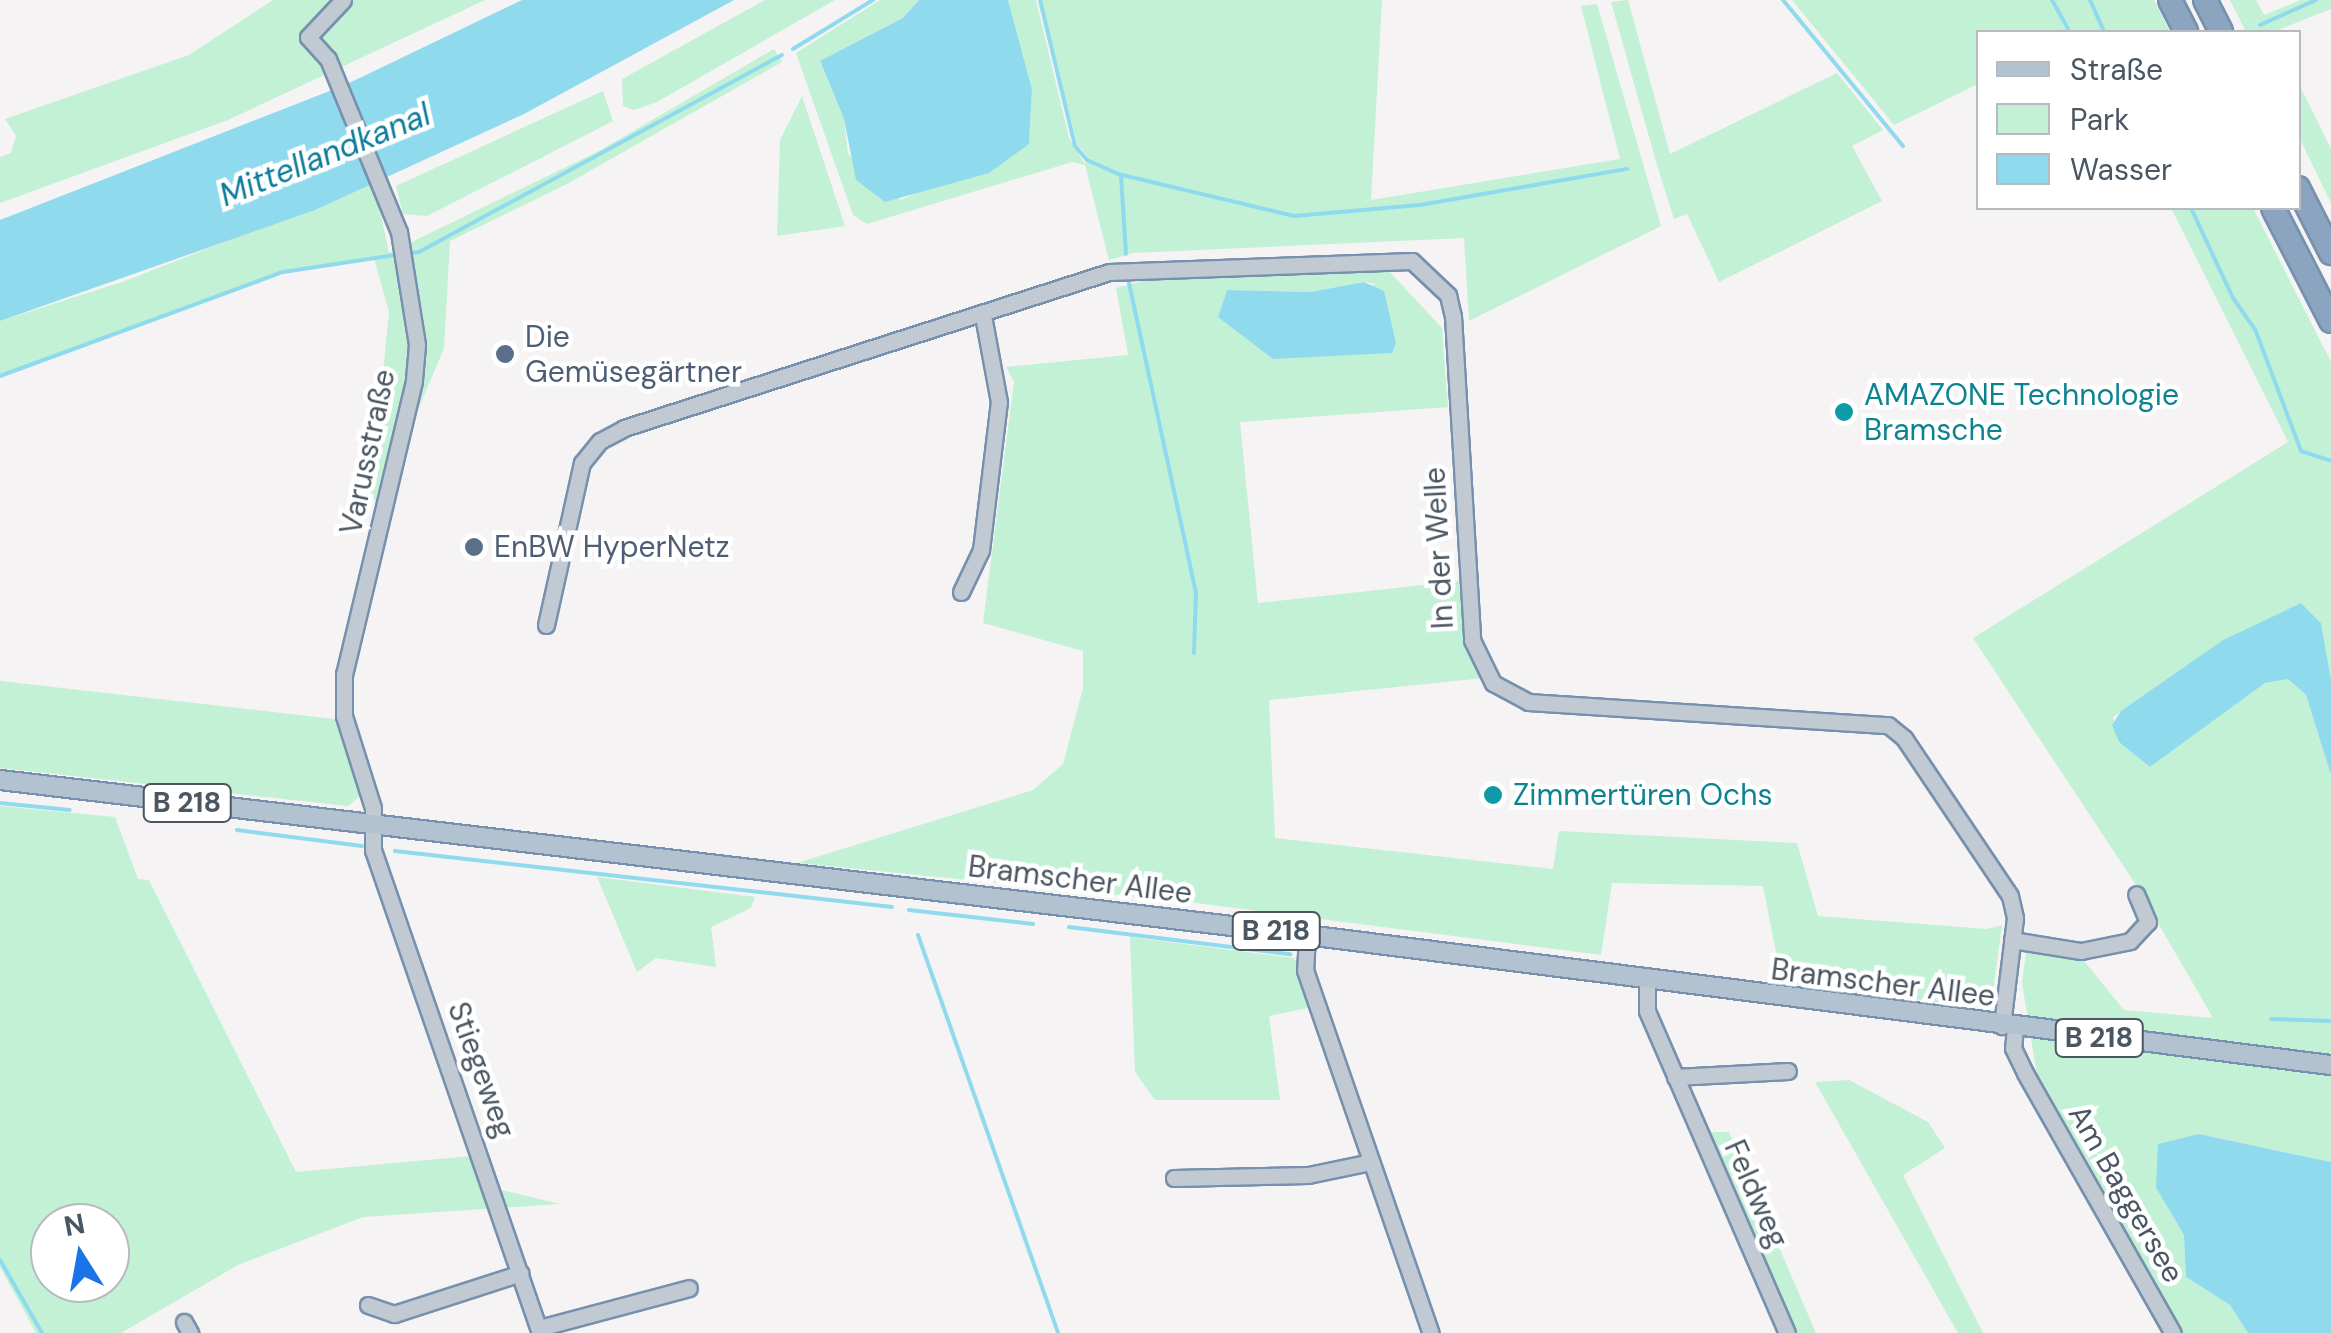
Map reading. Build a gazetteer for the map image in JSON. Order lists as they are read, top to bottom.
{
  "streets": {
    "main road": ["B 218", "Bramscher Allee"],
    "street": [
      "Varusstraße",
      "In der Welle",
      "Stiegeweg",
      "Feldweg",
      "Am Baggersee"
    ]
  },
  "crossings": [
    ["Varusstraße", "Bramscher Allee"],
    ["Varusstraße", "Stiegeweg"],
    ["In der Welle", "Bramscher Allee"],
    ["In der Welle", "Am Baggersee"],
    ["Bramscher Allee", "Stiegeweg"],
    ["Bramscher Allee", "Feldweg"],
    ["Bramscher Allee", "Am Baggersee"]
  ],
  "water": ["Mittellandkanal"],
  "places": [
    "Die Gemüsegärtner",
    "AMAZONE Technologie Bramsche",
    "EnBW HyperNetz",
    "Zimmertüren Ochs"
  ],
  "legend": ["Straße", "Park", "Wasser"],
  "north": "top"
}
